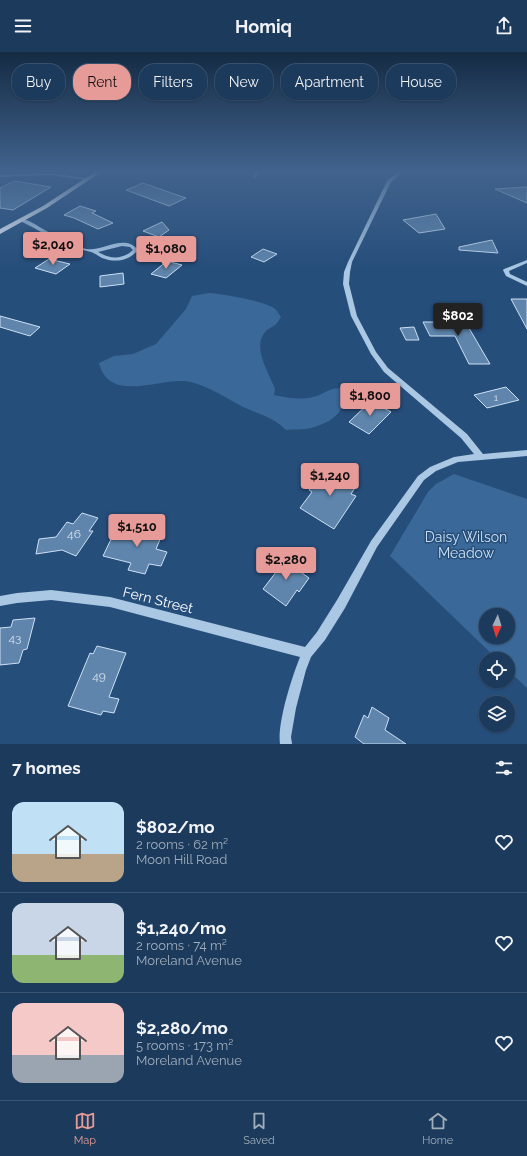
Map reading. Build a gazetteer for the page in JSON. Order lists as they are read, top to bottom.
{
  "streets": {
    "street": ["Fern Street"]
  },
  "parks": ["Daisy Wilson Meadow"],
  "house_numbers": [
    "1",
    "46",
    "43",
    "49"
  ],
  "north": "bottom",
  "page": {
    "header": "Homiq",
    "chip": [
      "Buy",
      "Rent",
      "Filters",
      "New",
      "Apartment",
      "House"
    ],
    "price": [
      "$2,040",
      "$1,080",
      "$802",
      "$1,800",
      "$1,240",
      "$1,510",
      "$2,280"
    ],
    "heading": "7 homes",
    "list": [
      {
        "name": "$802/mo",
        "note": "2 rooms · 62 m² · Moon Hill Road"
      },
      {
        "name": "$1,240/mo",
        "note": "2 rooms · 74 m² · Moreland Avenue"
      },
      {
        "name": "$2,280/mo",
        "note": "5 rooms · 173 m² · Moreland Avenue"
      }
    ],
    "tabs": ["Map", "Saved", "Home"]
  }
}
